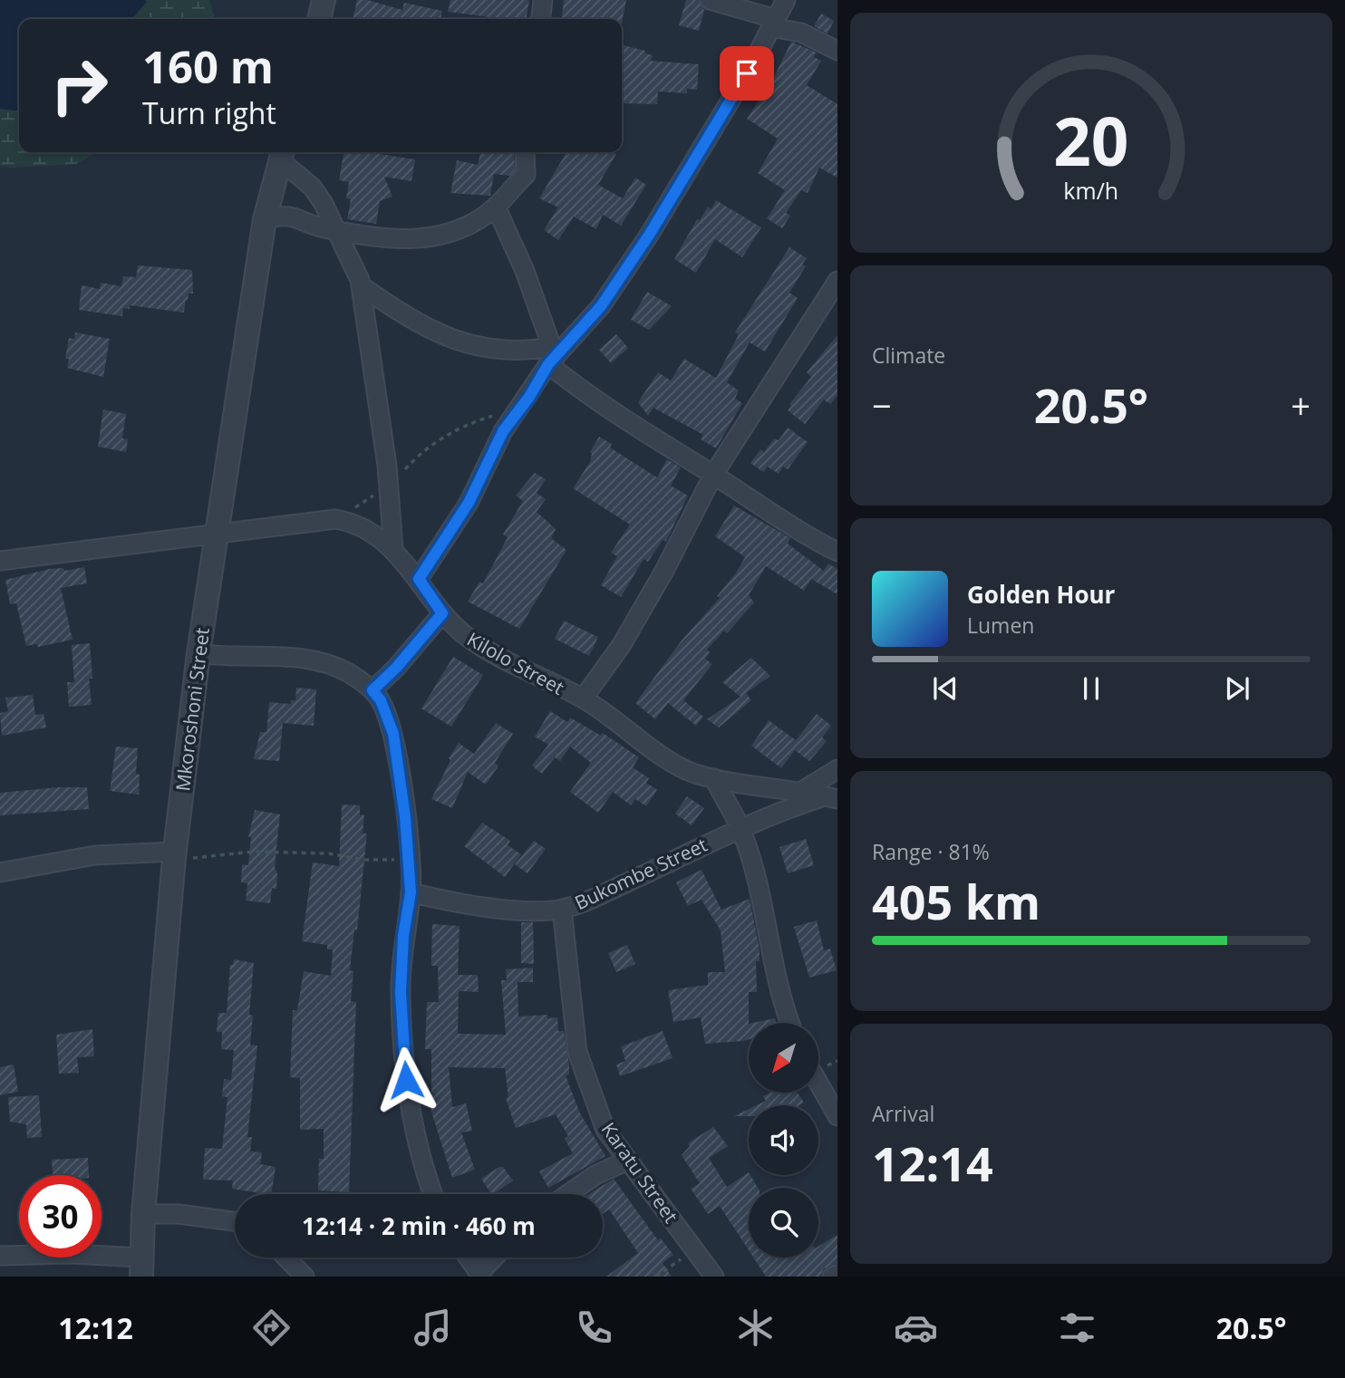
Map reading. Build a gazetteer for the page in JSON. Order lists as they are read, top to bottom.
{
  "streets": {
    "street": [
      "Kilolo Street",
      "Mkoroshoni Street",
      "Bukombe Street",
      "Karatu Street"
    ]
  },
  "crossings": [
    ["Kilolo Street", "Mkoroshoni Street"],
    ["Kilolo Street", "Bukombe Street"],
    ["Bukombe Street", "Karatu Street"]
  ],
  "north": "bottom left",
  "page": {
    "turn": ["160 m", "Turn right"],
    "tile": [
      "Climate",
      ["Range · 81%", "405 km"],
      ["Arrival", "12:14"]
    ],
    "heat": ["−", "20.5°", "+"],
    "song": ["Golden Hour", "Lumen"],
    "limit": "30",
    "trip": "12:14 · 2 min · 460 m",
    "tabs": ["12:12", "20.5°"],
    "gauge": ["20", "km/h"]
  }
}
